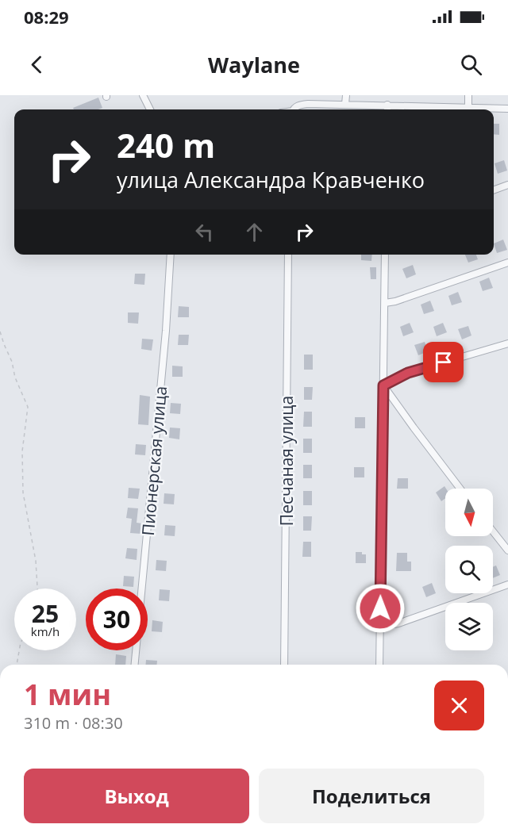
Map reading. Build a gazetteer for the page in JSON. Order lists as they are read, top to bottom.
{
  "streets": {
    "street": ["Пионерская улица", "Песчаная улица"]
  },
  "north": "bottom",
  "page": {
    "status": "08:29",
    "header": "Waylane",
    "turn": ["240 m", "улица Александра Кравченко"],
    "speed": "25 km/h",
    "limit": "30",
    "heading": ["1 мин", "310 m · 08:30"],
    "buttons": ["Выход", "Поделиться"]
  }
}
